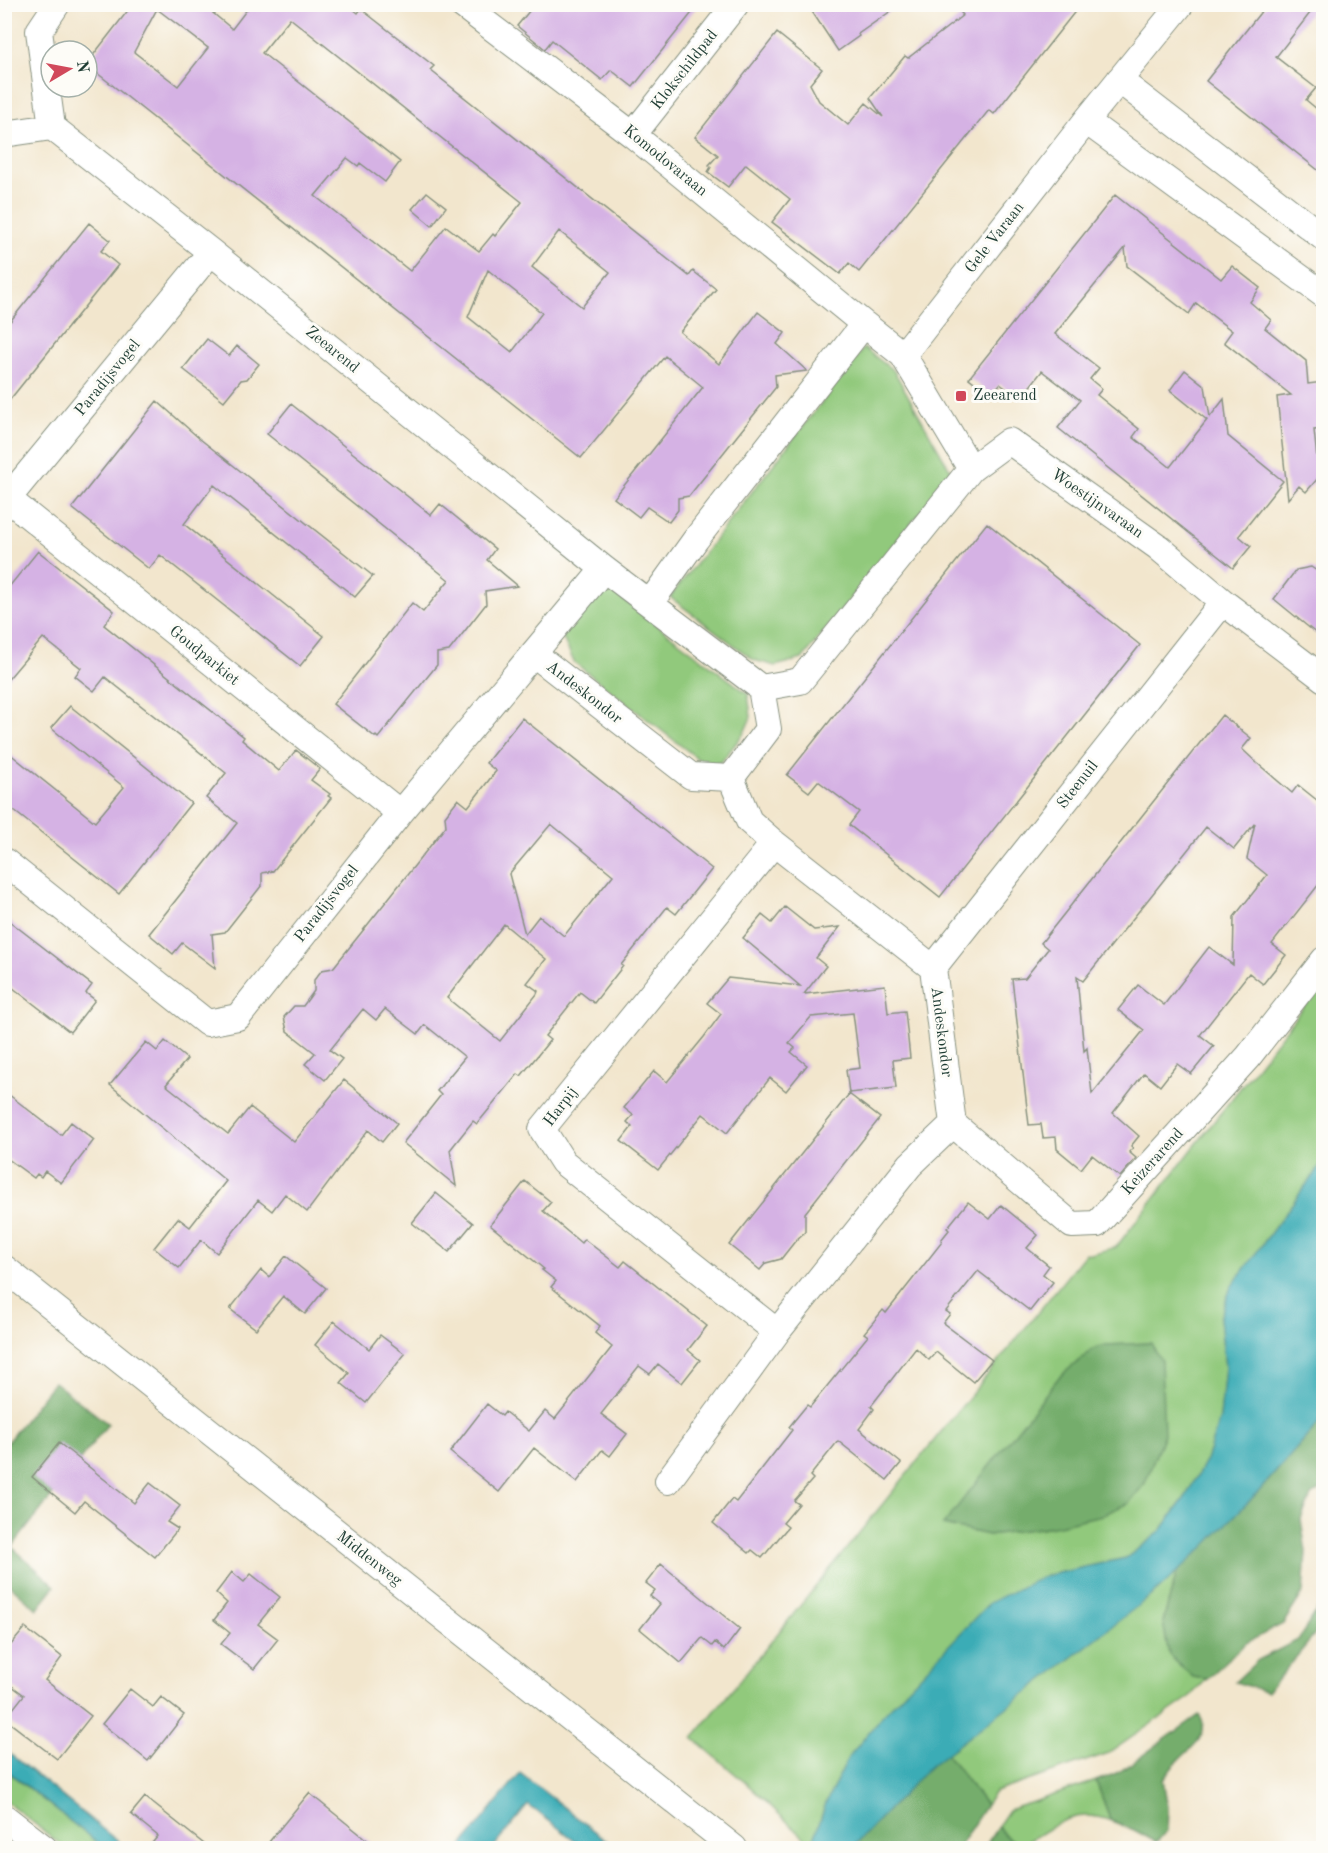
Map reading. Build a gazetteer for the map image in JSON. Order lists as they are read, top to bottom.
{
  "streets": {
    "street": [
      "Klokschildpad",
      "Komodovaraan",
      "Gele Varaan",
      "Zeearend",
      "Paradijsvogel",
      "Woestijnvaraan",
      "Goudparkiet",
      "Andeskondor",
      "Steenuil",
      "Harpij",
      "Keizerarend",
      "Middenweg"
    ]
  },
  "crossings": [
    ["Klokschildpad", "Komodovaraan"],
    ["Zeearend", "Paradijsvogel"],
    ["Paradijsvogel", "Goudparkiet"],
    ["Paradijsvogel", "Andeskondor"],
    ["Woestijnvaraan", "Steenuil"],
    ["Andeskondor", "Steenuil"],
    ["Andeskondor", "Harpij"],
    ["Andeskondor", "Keizerarend"]
  ],
  "places": {
    "transit": ["Zeearend"]
  },
  "north": "right"
}
